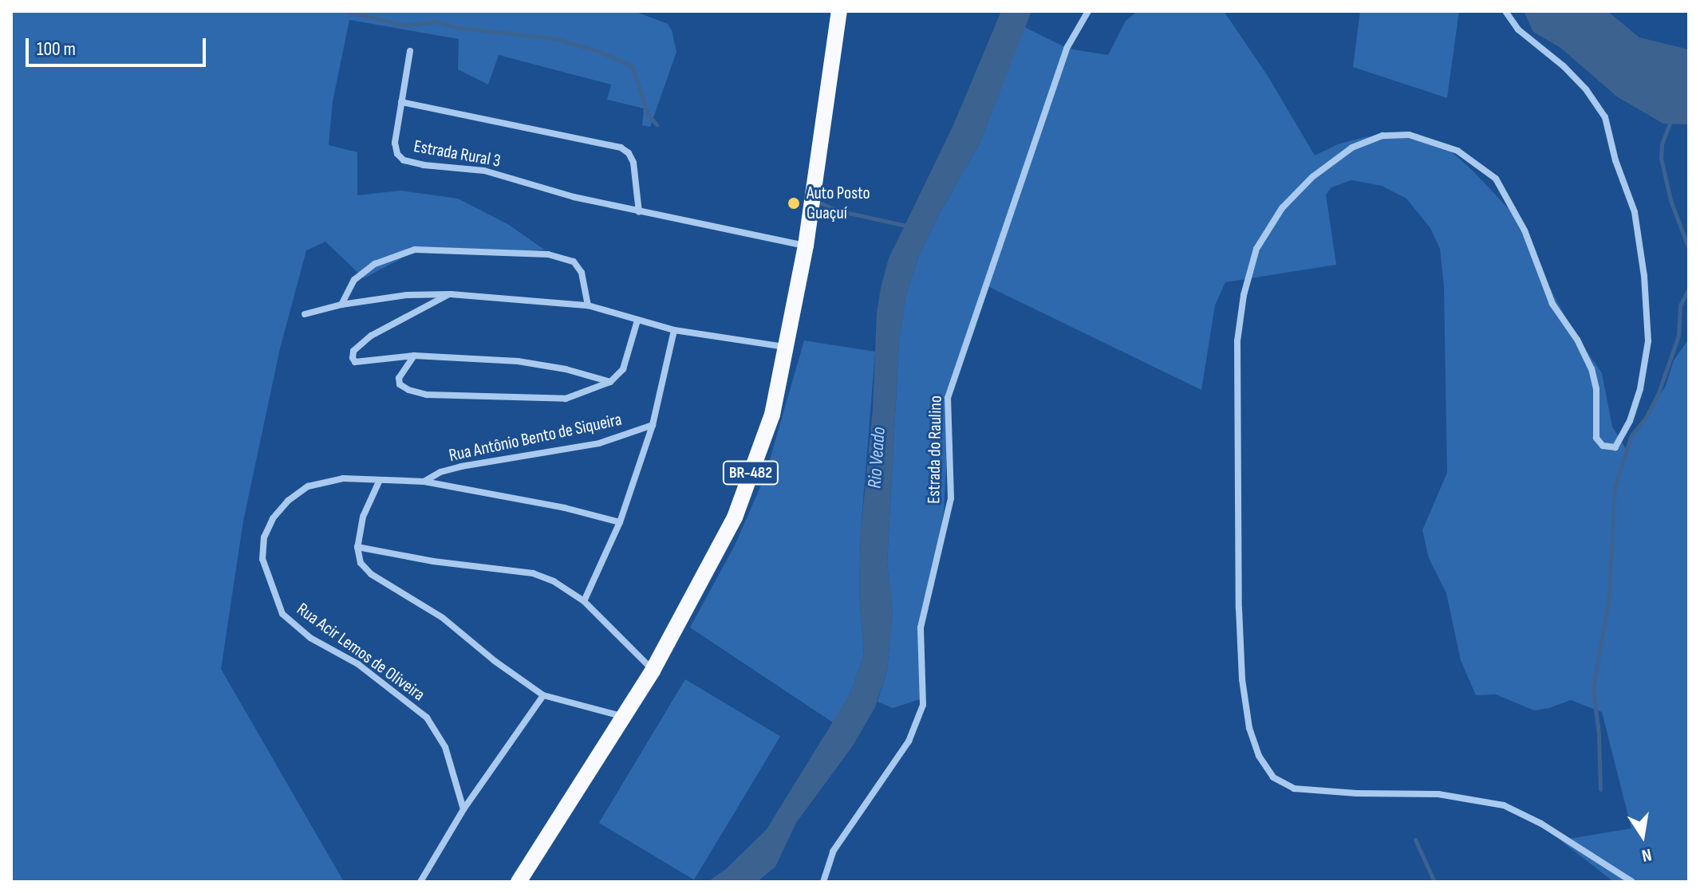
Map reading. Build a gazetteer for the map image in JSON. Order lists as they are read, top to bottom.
{
  "streets": {
    "highway": ["BR-482"],
    "street": [
      "Estrada Rural 3",
      "Rua Antônio Bento de Siqueira",
      "Estrada do Raulino",
      "Rua Acir Lemos de Oliveira"
    ]
  },
  "crossings": [
    ["Estrada Rural 3", "BR-482"],
    ["Rua Antônio Bento de Siqueira", "Rua Acir Lemos de Oliveira"]
  ],
  "water": ["Rio Veado"],
  "places": ["Auto Posto Guaçuí"],
  "scale_bar": "100 m",
  "north": "bottom"
}
